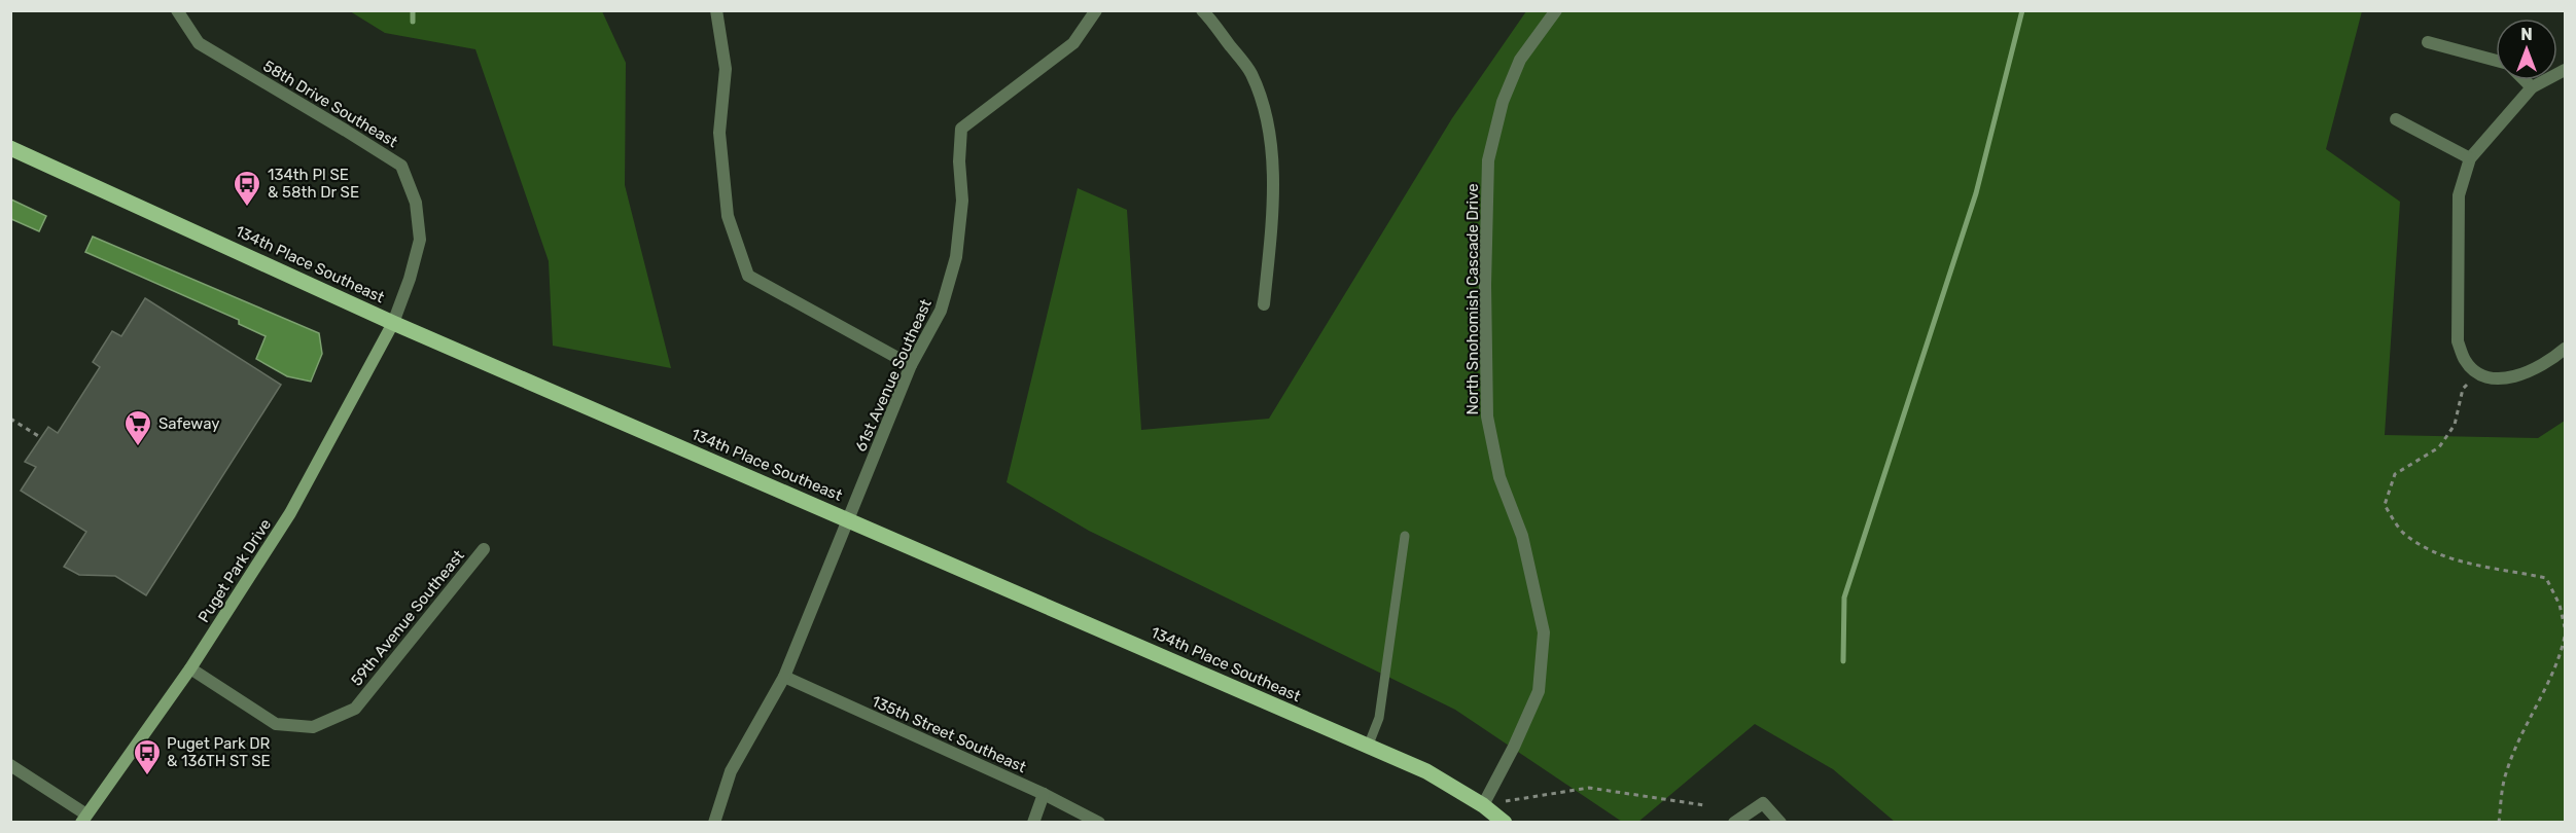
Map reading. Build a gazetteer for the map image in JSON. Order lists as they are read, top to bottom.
{
  "streets": {
    "main road": ["134th Place Southeast"],
    "street": [
      "58th Drive Southeast",
      "North Snohomish Cascade Drive",
      "61st Avenue Southeast",
      "Puget Park Drive",
      "59th Avenue Southeast",
      "135th Street Southeast"
    ]
  },
  "crossings": [
    ["58th Drive Southeast", "134th Place Southeast"],
    ["58th Drive Southeast", "Puget Park Drive"],
    ["134th Place Southeast", "North Snohomish Cascade Drive"],
    ["134th Place Southeast", "61st Avenue Southeast"],
    ["134th Place Southeast", "Puget Park Drive"],
    ["61st Avenue Southeast", "135th Street Southeast"],
    ["Puget Park Drive", "59th Avenue Southeast"]
  ],
  "places": {
    "bus stop": ["134th Pl SE & 58th Dr SE", "Puget Park DR & 136TH ST SE"],
    "supermarket": ["Safeway"]
  },
  "north": "top"
}
